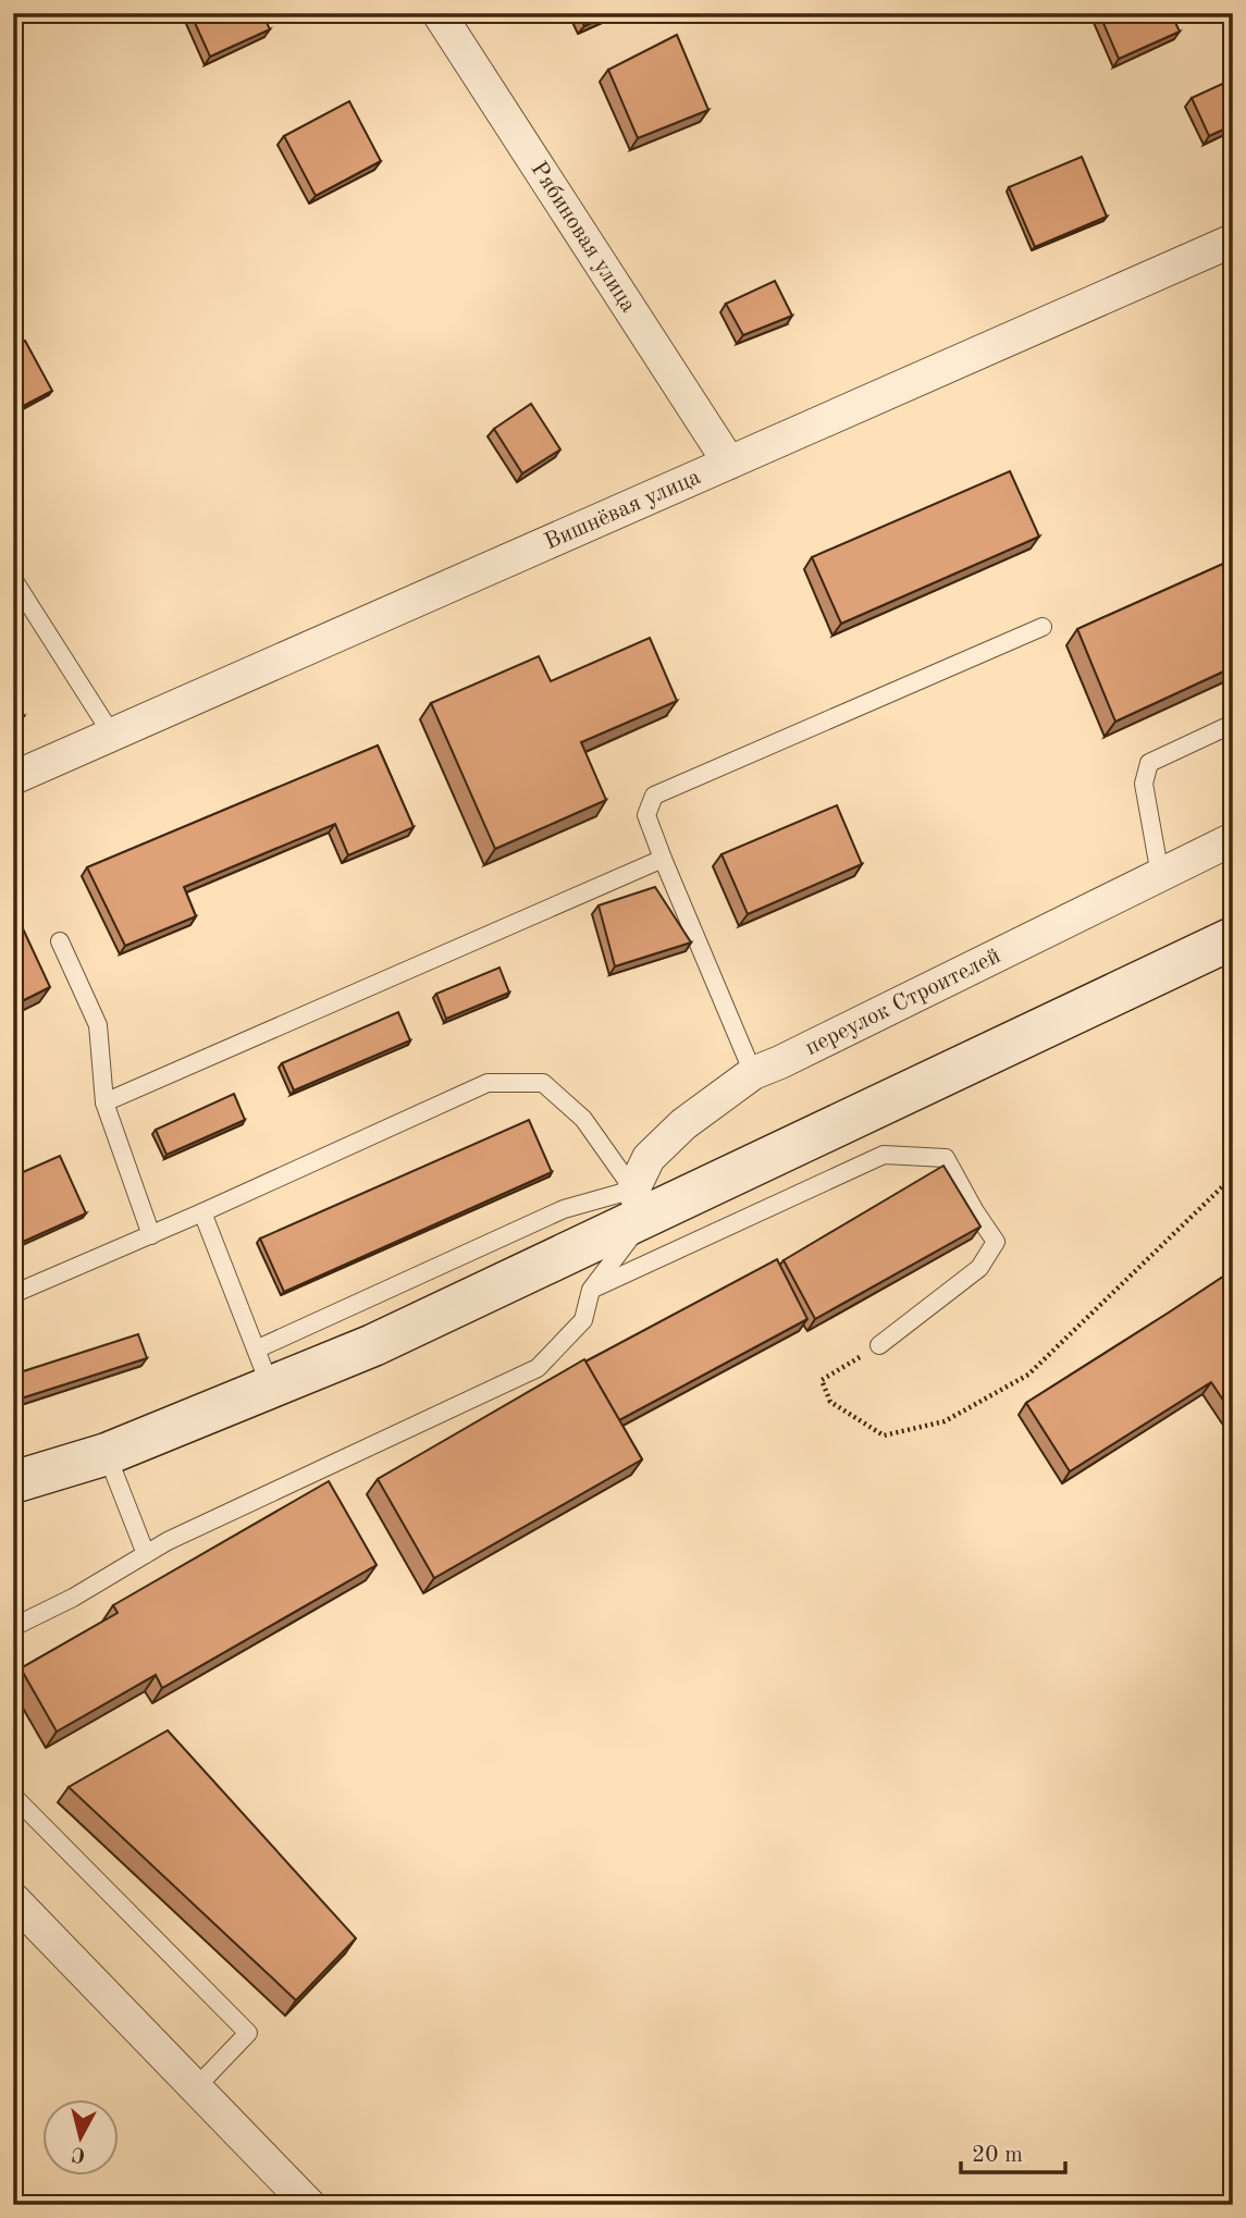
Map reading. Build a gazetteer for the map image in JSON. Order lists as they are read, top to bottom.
{
  "streets": {
    "street": ["Рябиновая улица", "Вишнёвая улица", "переулок Строителей"]
  },
  "crossings": [
    ["Рябиновая улица", "Вишнёвая улица"]
  ],
  "scale_bar": "20 m",
  "north": "bottom"
}
